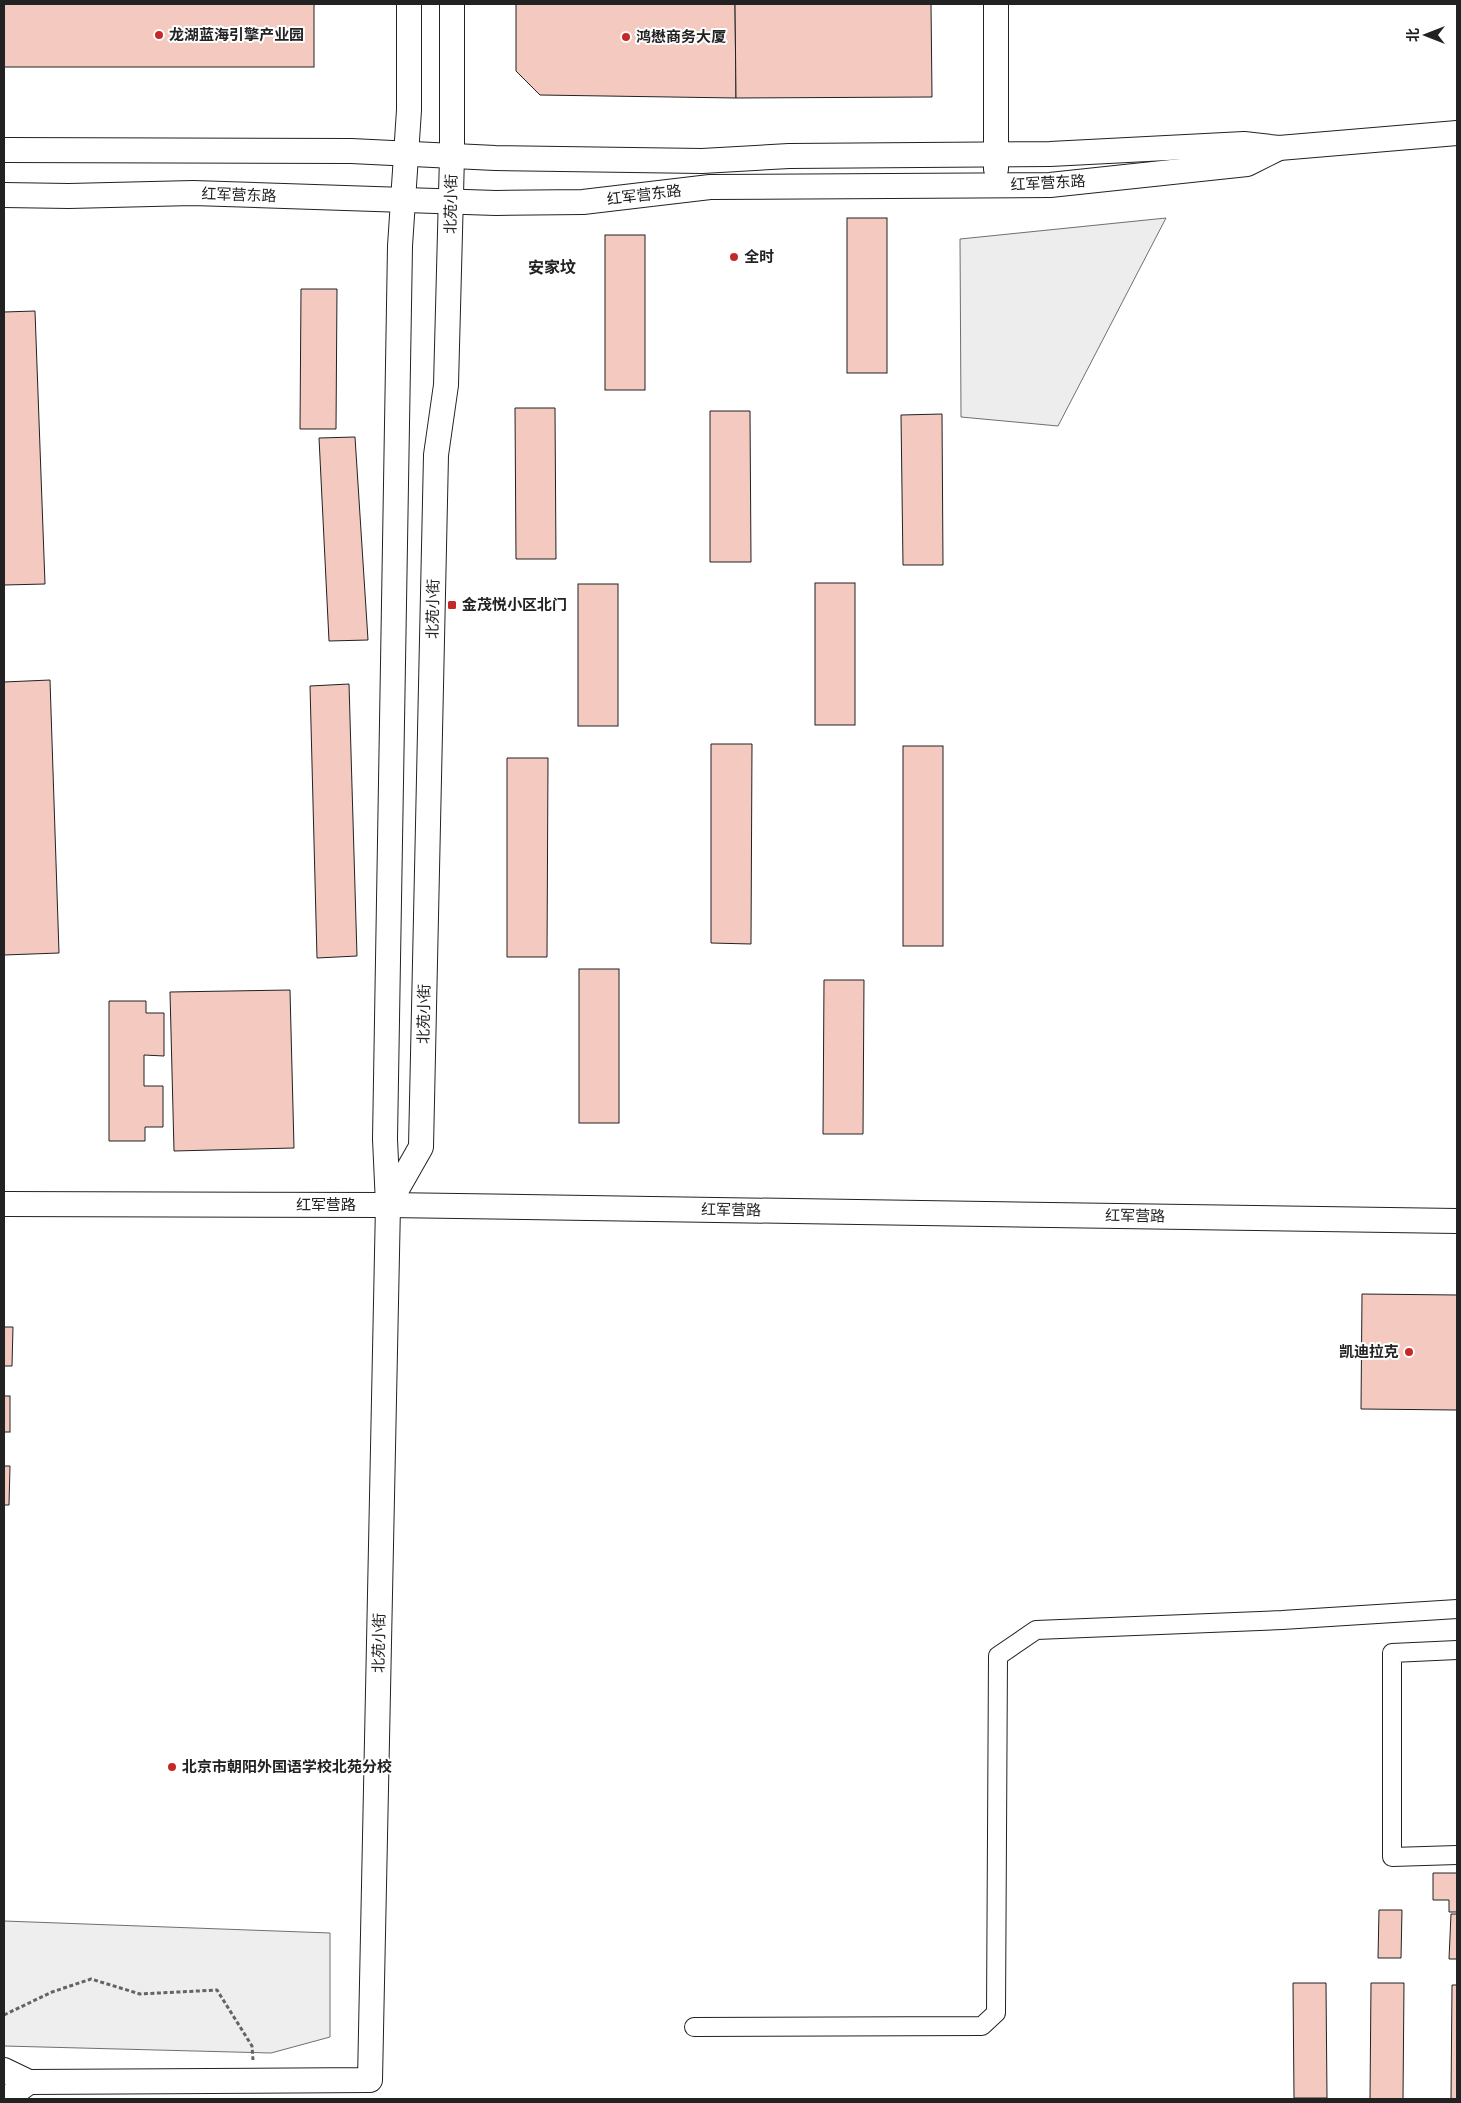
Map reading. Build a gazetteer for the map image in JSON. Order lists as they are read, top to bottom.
{
  "streets": {
    "street": ["红军营东路", "北苑小街", "红军营路"]
  },
  "crossings": [
    ["红军营东路", "北苑小街"],
    ["北苑小街", "红军营路"]
  ],
  "districts": ["安家坟"],
  "places": {
    "other": [
      "龙湖蓝海引擎产业园",
      "鸿懋商务大厦",
      "全时",
      "凯迪拉克",
      "北京市朝阳外国语学校北苑分校"
    ],
    "transit": ["金茂悦小区北门"]
  },
  "north": "left"
}
